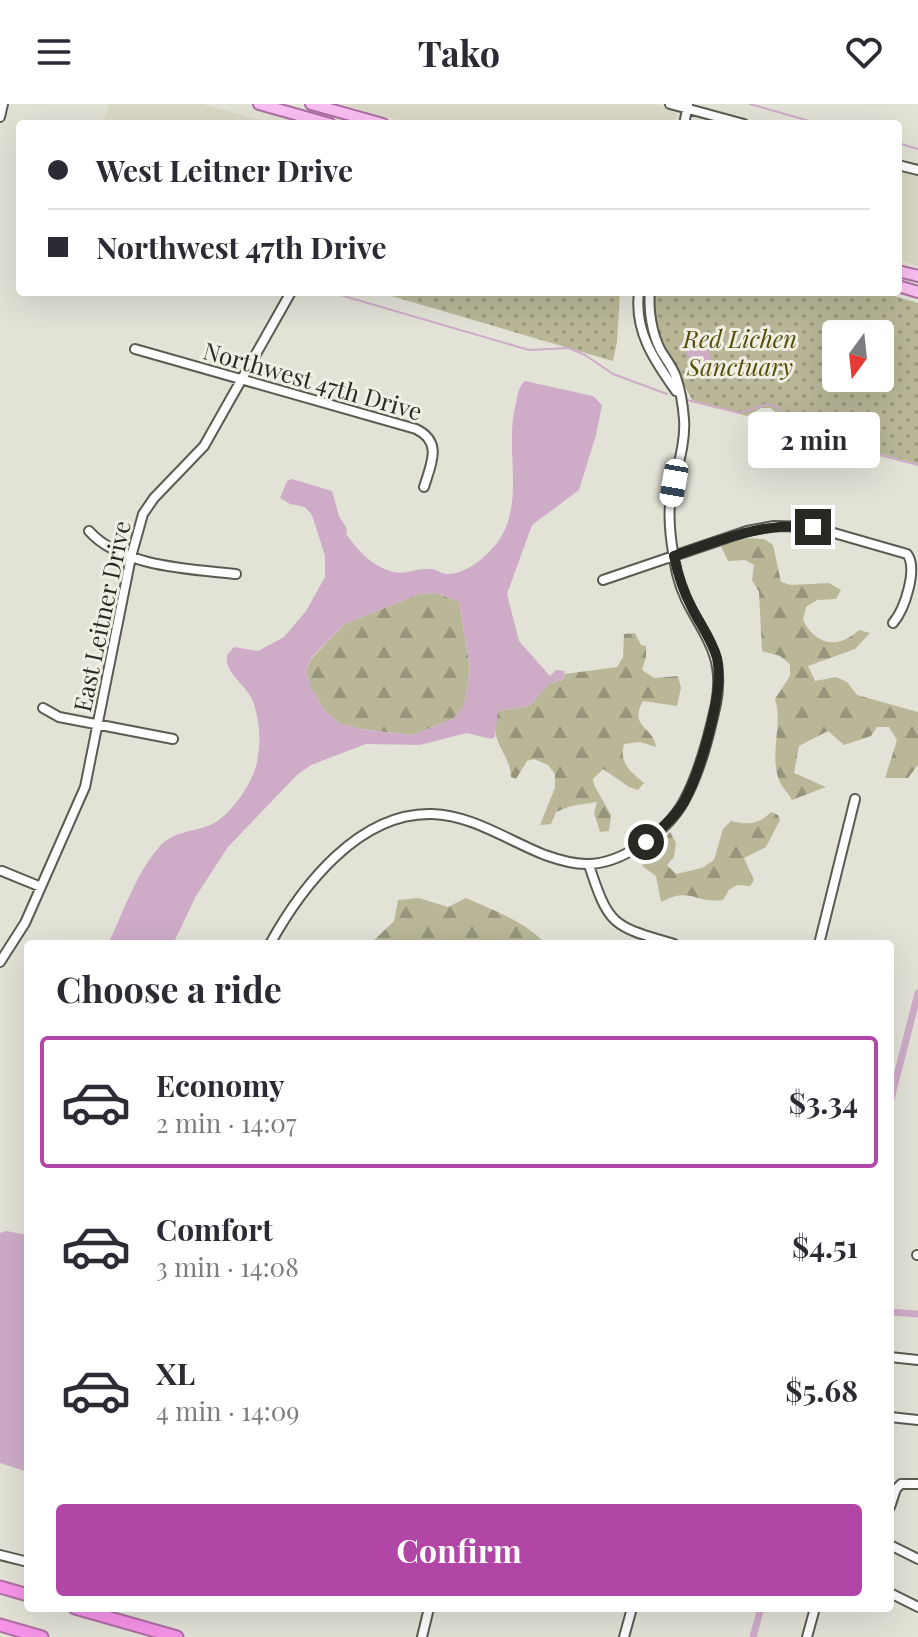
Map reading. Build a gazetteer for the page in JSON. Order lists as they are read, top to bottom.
{
  "streets": {
    "street": ["Northwest 47th Drive", "East Leitner Drive"]
  },
  "crossings": [
    ["Northwest 47th Drive", "East Leitner Drive"]
  ],
  "parks": ["Red Lichen Sanctuary"],
  "north": "bottom",
  "page": {
    "header": "Tako",
    "banner": ["West Leitner Drive", "Northwest 47th Drive"],
    "bubble": "2 min",
    "heading": "Choose a ride",
    "list": [
      {
        "name": "Economy",
        "note": "2 min · 14:07",
        "value": "$3.34"
      },
      {
        "name": "Comfort",
        "note": "3 min · 14:08",
        "value": "$4.51"
      },
      {
        "name": "XL",
        "note": "4 min · 14:09",
        "value": "$5.68"
      }
    ],
    "buttons": "Confirm"
  }
}
